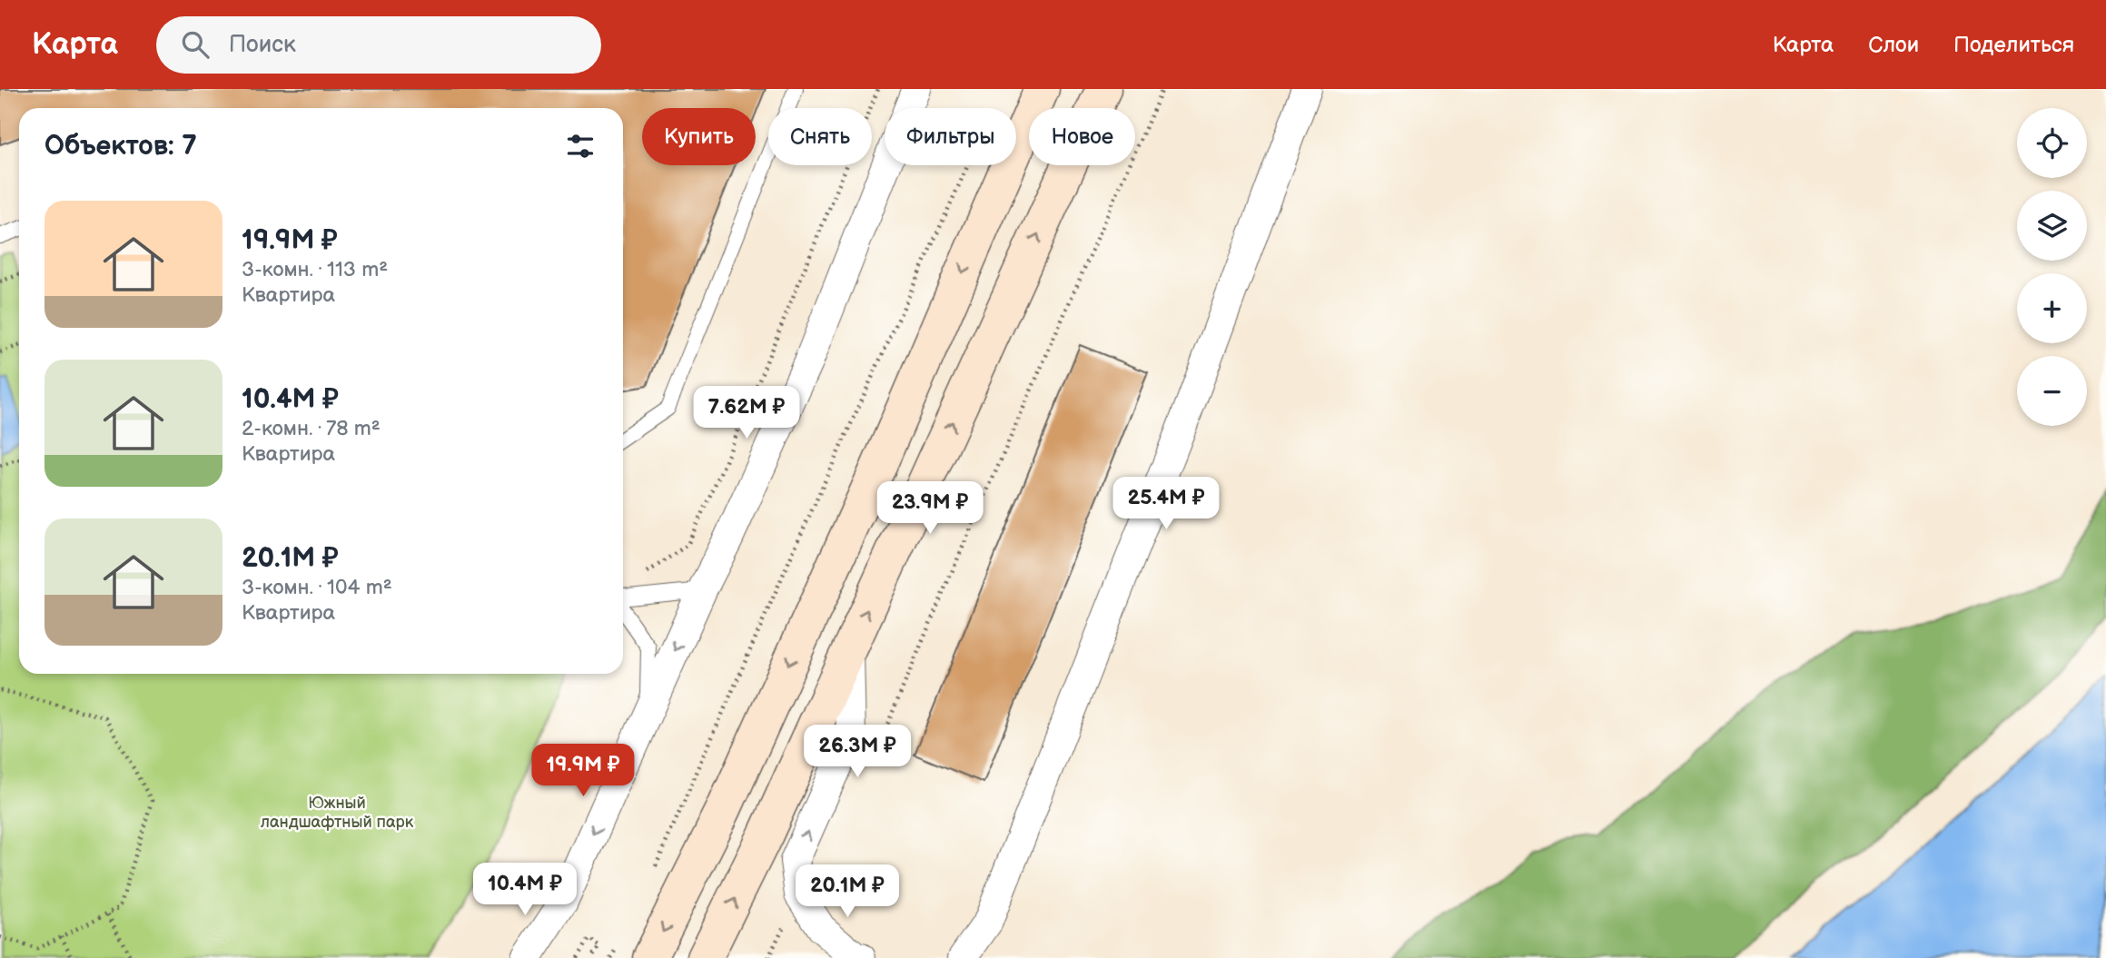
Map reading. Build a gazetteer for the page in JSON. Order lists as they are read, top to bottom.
{
  "parks": ["Южный ландшафтный парк"],
  "page": {
    "header": "Карта",
    "search": "Поиск",
    "nav": ["Карта", "Слои", "Поделиться"],
    "map_buttons": ["+", "−"],
    "chip": [
      "Купить",
      "Снять",
      "Фильтры",
      "Новое"
    ],
    "heading": "Объектов: 7",
    "list": [
      {
        "name": "19.9M ₽",
        "note": "3-комн. · 113 m² · Квартира"
      },
      {
        "name": "10.4M ₽",
        "note": "2-комн. · 78 m² · Квартира"
      },
      {
        "name": "20.1M ₽",
        "note": "3-комн. · 104 m² · Квартира"
      }
    ],
    "price": [
      "7.62M ₽",
      "25.4M ₽",
      "23.9M ₽",
      "26.3M ₽",
      "19.9M ₽",
      "10.4M ₽",
      "20.1M ₽"
    ]
  }
}
